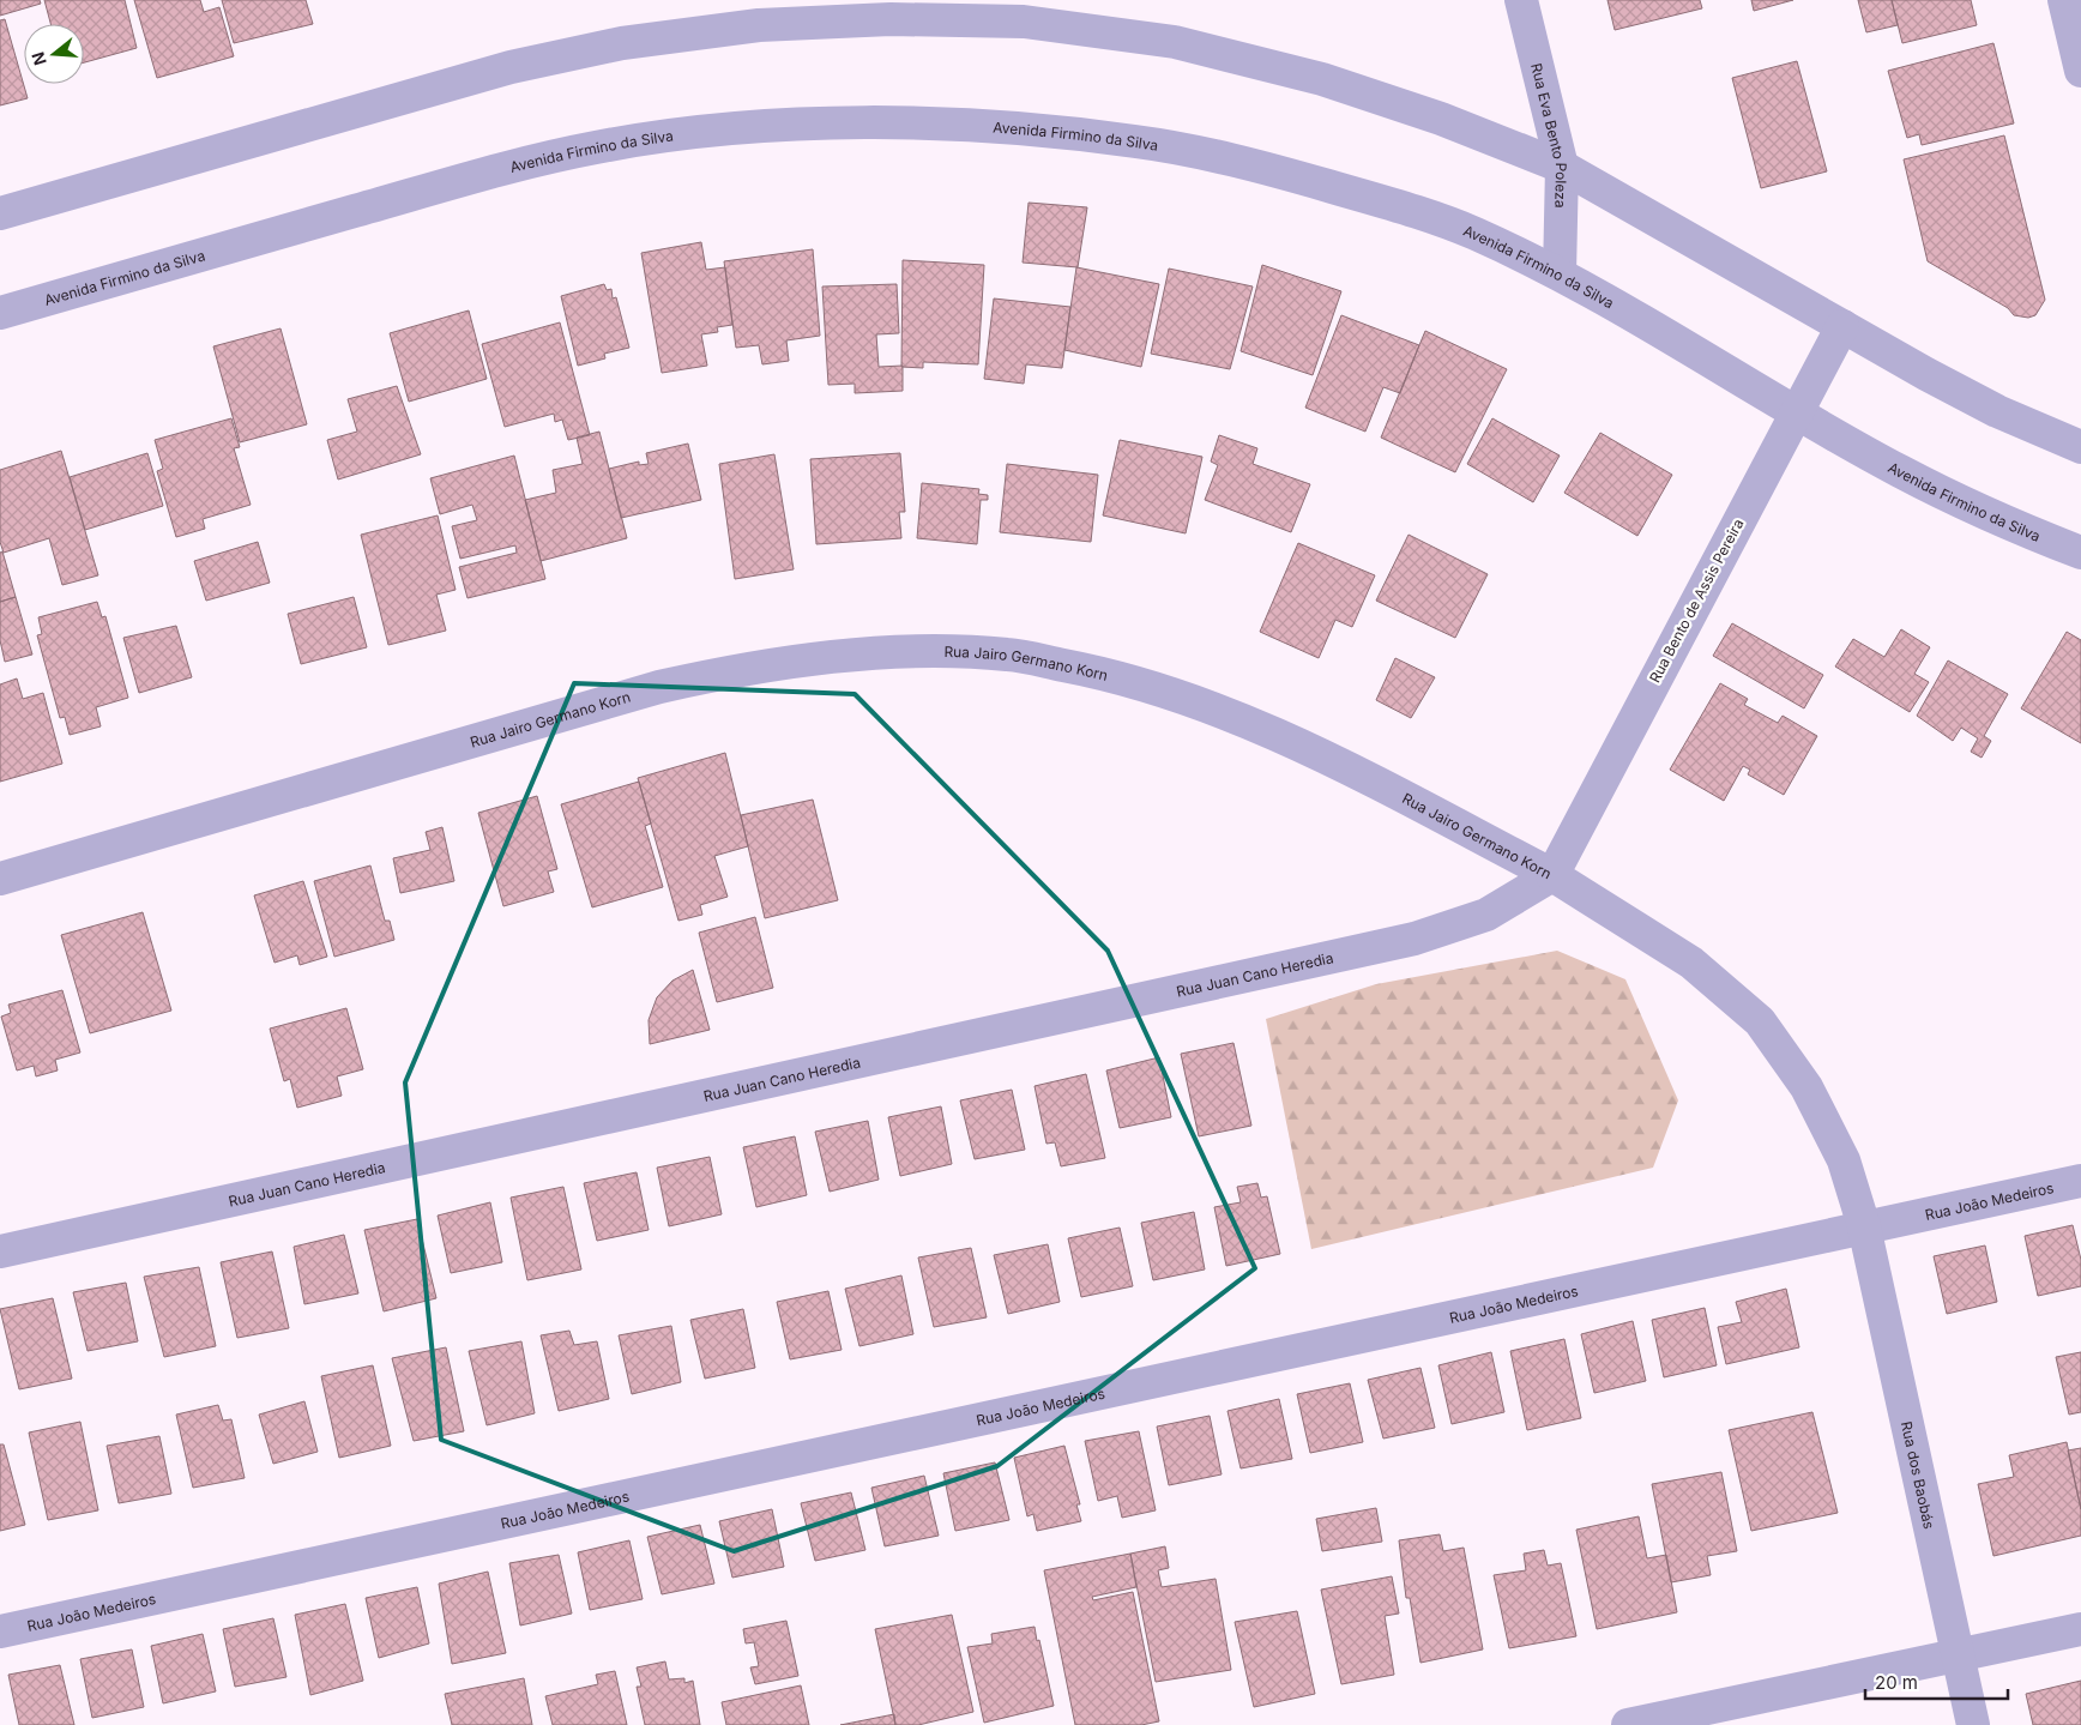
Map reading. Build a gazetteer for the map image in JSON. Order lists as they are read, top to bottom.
{
  "streets": {
    "street": [
      "Rua Eva Bento Poleza",
      "Avenida Firmino da Silva",
      "Rua Bento de Assis Pereira",
      "Rua Jairo Germano Korn",
      "Rua Juan Cano Heredia",
      "Rua João Medeiros",
      "Rua dos Baobás"
    ]
  },
  "crossings": [
    ["Rua Eva Bento Poleza", "Avenida Firmino da Silva"],
    ["Avenida Firmino da Silva", "Rua Bento de Assis Pereira"],
    ["Rua Bento de Assis Pereira", "Rua Jairo Germano Korn"],
    ["Rua Bento de Assis Pereira", "Rua Juan Cano Heredia"],
    ["Rua Jairo Germano Korn", "Rua Juan Cano Heredia"],
    ["Rua Jairo Germano Korn", "Rua João Medeiros"],
    ["Rua Jairo Germano Korn", "Rua dos Baobás"],
    ["Rua João Medeiros", "Rua dos Baobás"]
  ],
  "scale_bar": "20 m",
  "north": "left"
}
